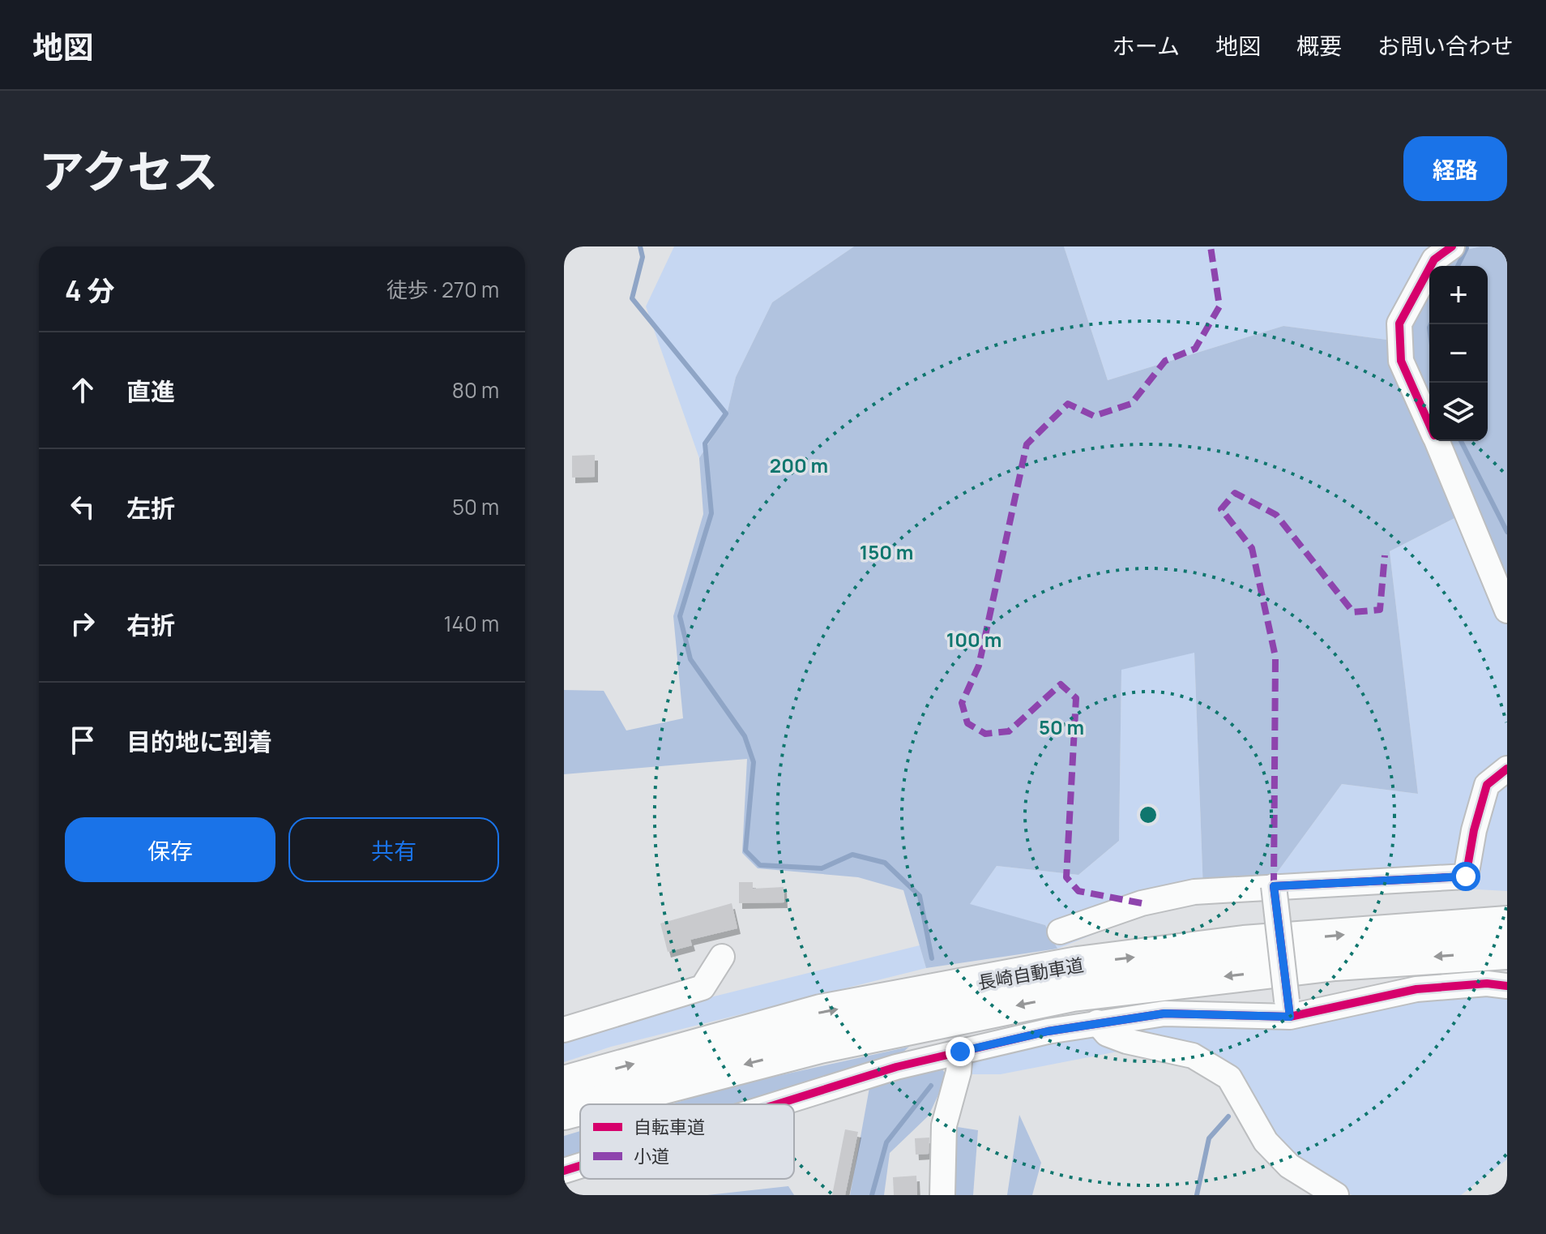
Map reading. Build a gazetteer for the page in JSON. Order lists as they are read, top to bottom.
{
  "streets": {
    "highway": ["長崎自動車道"]
  },
  "legend": ["自転車道", "小道"],
  "page": {
    "header": "地図",
    "nav": [
      "ホーム",
      "地図",
      "概要",
      "お問い合わせ"
    ],
    "title": "アクセス",
    "buttons": [
      "経路",
      ["保存", "共有"]
    ],
    "heading": ["4 分", "徒歩 · 270 m"],
    "map_buttons": ["+", "−"],
    "list": [
      ["直進", "80 m"],
      ["左折", "50 m"],
      ["右折", "140 m"],
      "目的地に到着"
    ]
  },
  "rings": [
    "200 m",
    "150 m",
    "100 m",
    "50 m"
  ]
}
